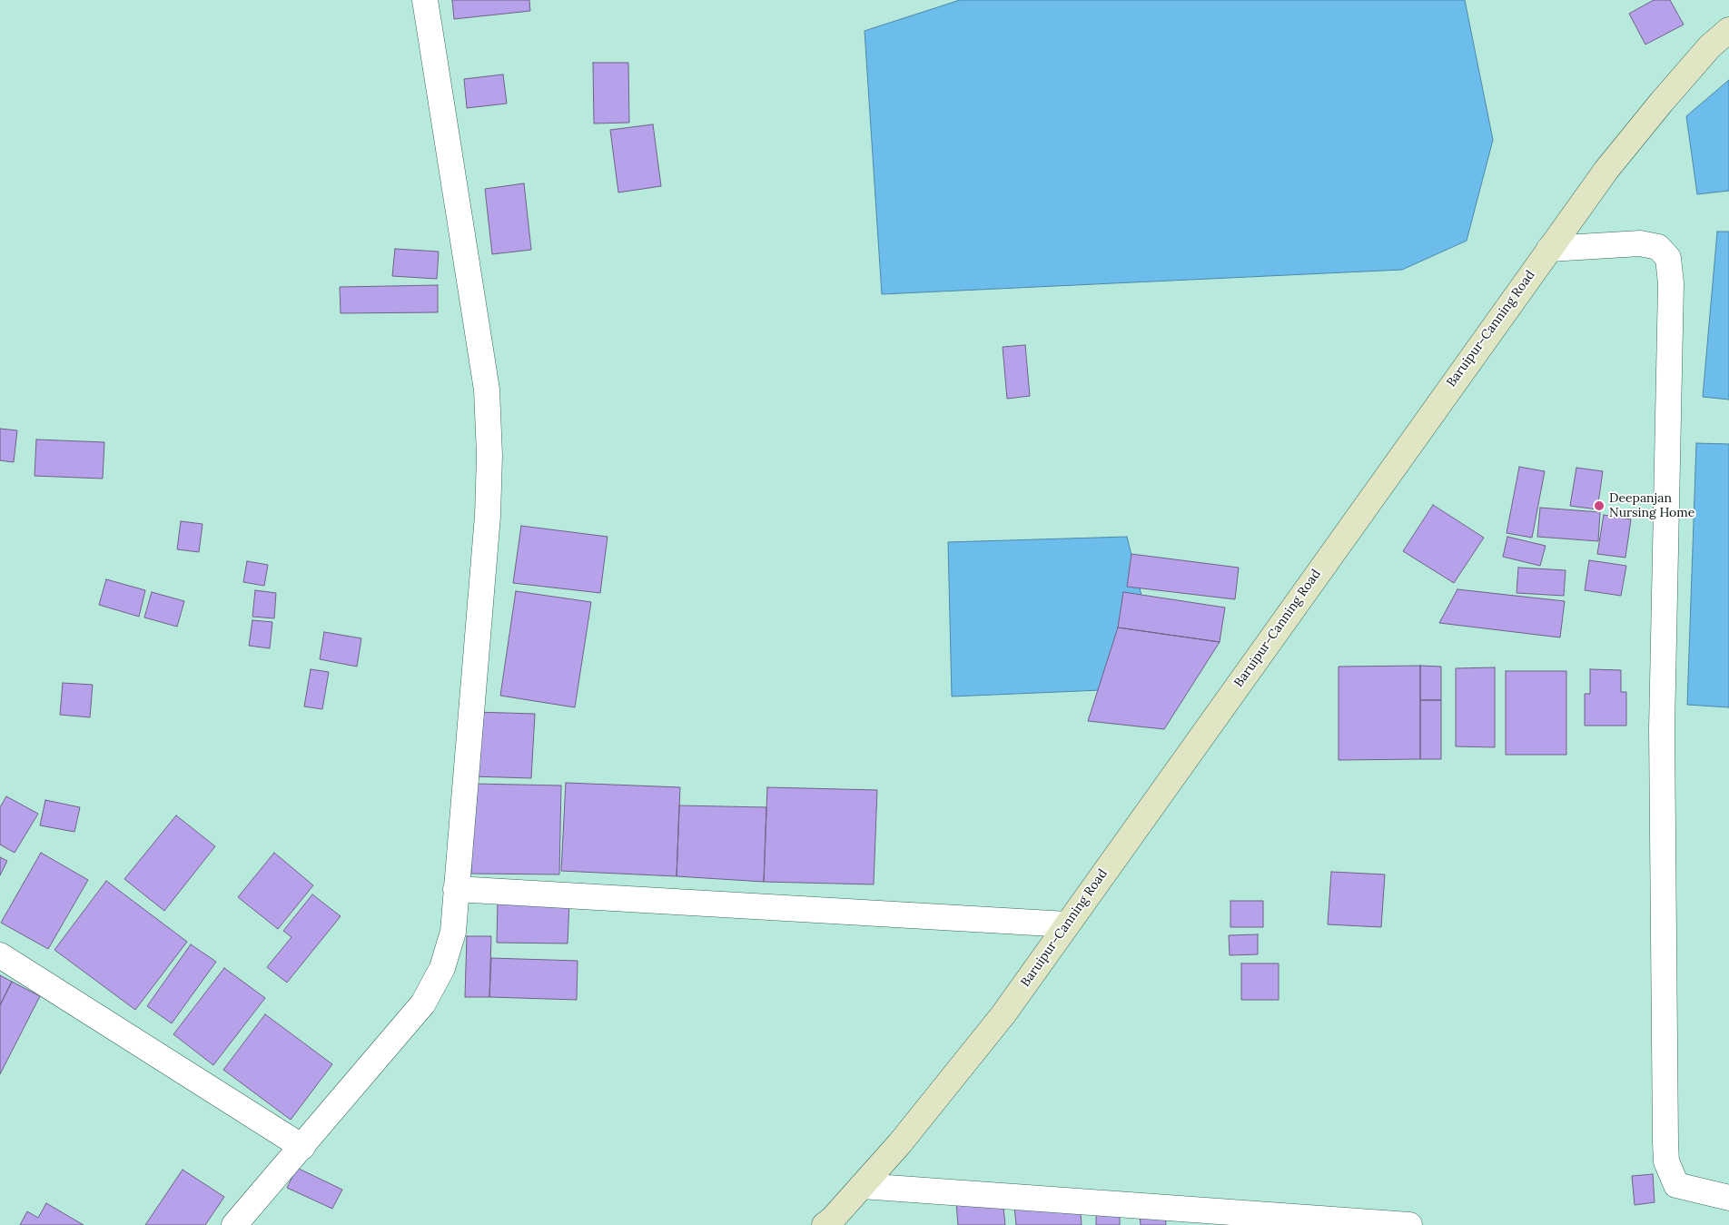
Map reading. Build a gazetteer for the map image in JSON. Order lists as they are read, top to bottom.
{
  "streets": {
    "main road": ["Baruipur-Canning Road"]
  },
  "places": ["Deepanjan Nursing Home"]
}
